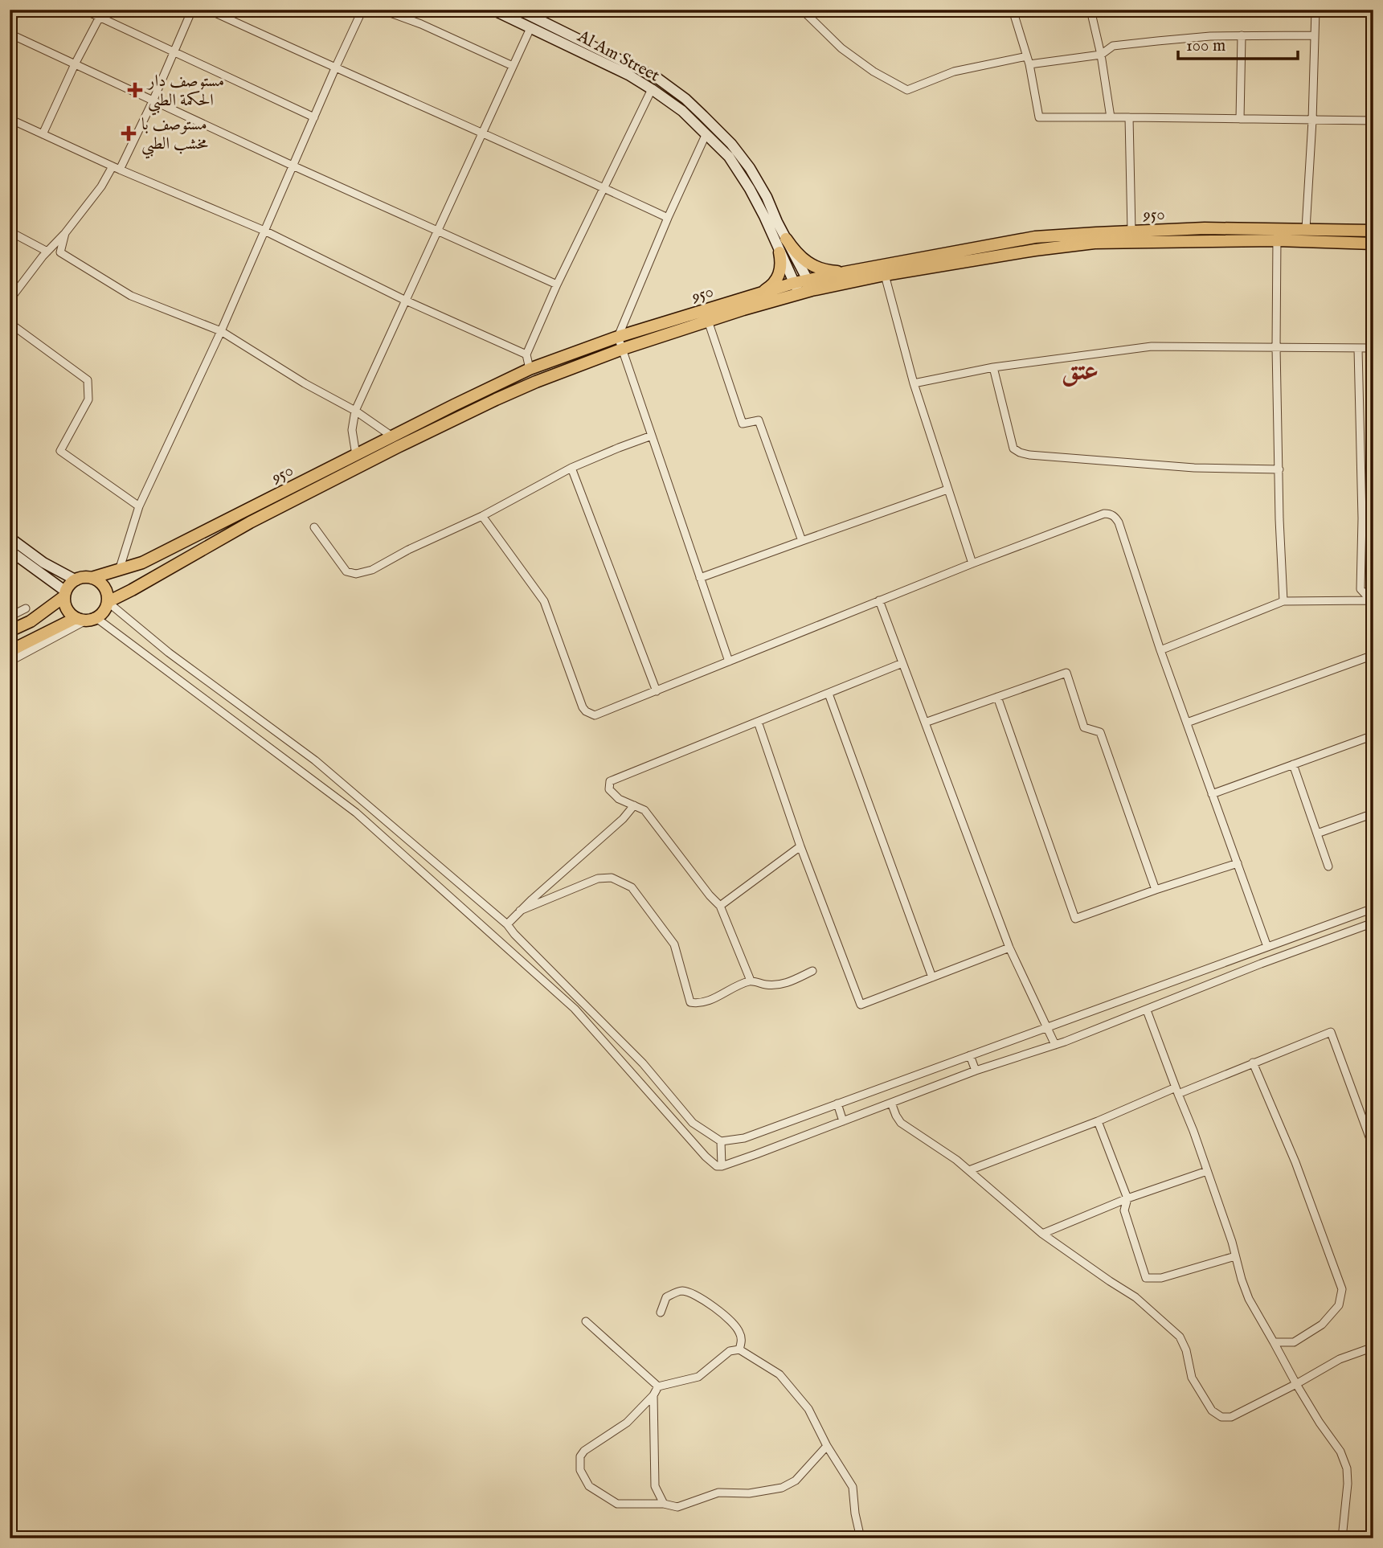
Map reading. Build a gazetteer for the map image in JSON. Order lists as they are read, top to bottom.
{
  "streets": {
    "main road": ["Al Am Street", "950"]
  },
  "crossings": [
    ["Al Am Street", "950"]
  ],
  "districts": ["عتق"],
  "places": {
    "health": ["مستوصف دار الحكمة الطبي", "مستوصف با مخشب الطبي"]
  },
  "scale_bar": "100 m"
}
